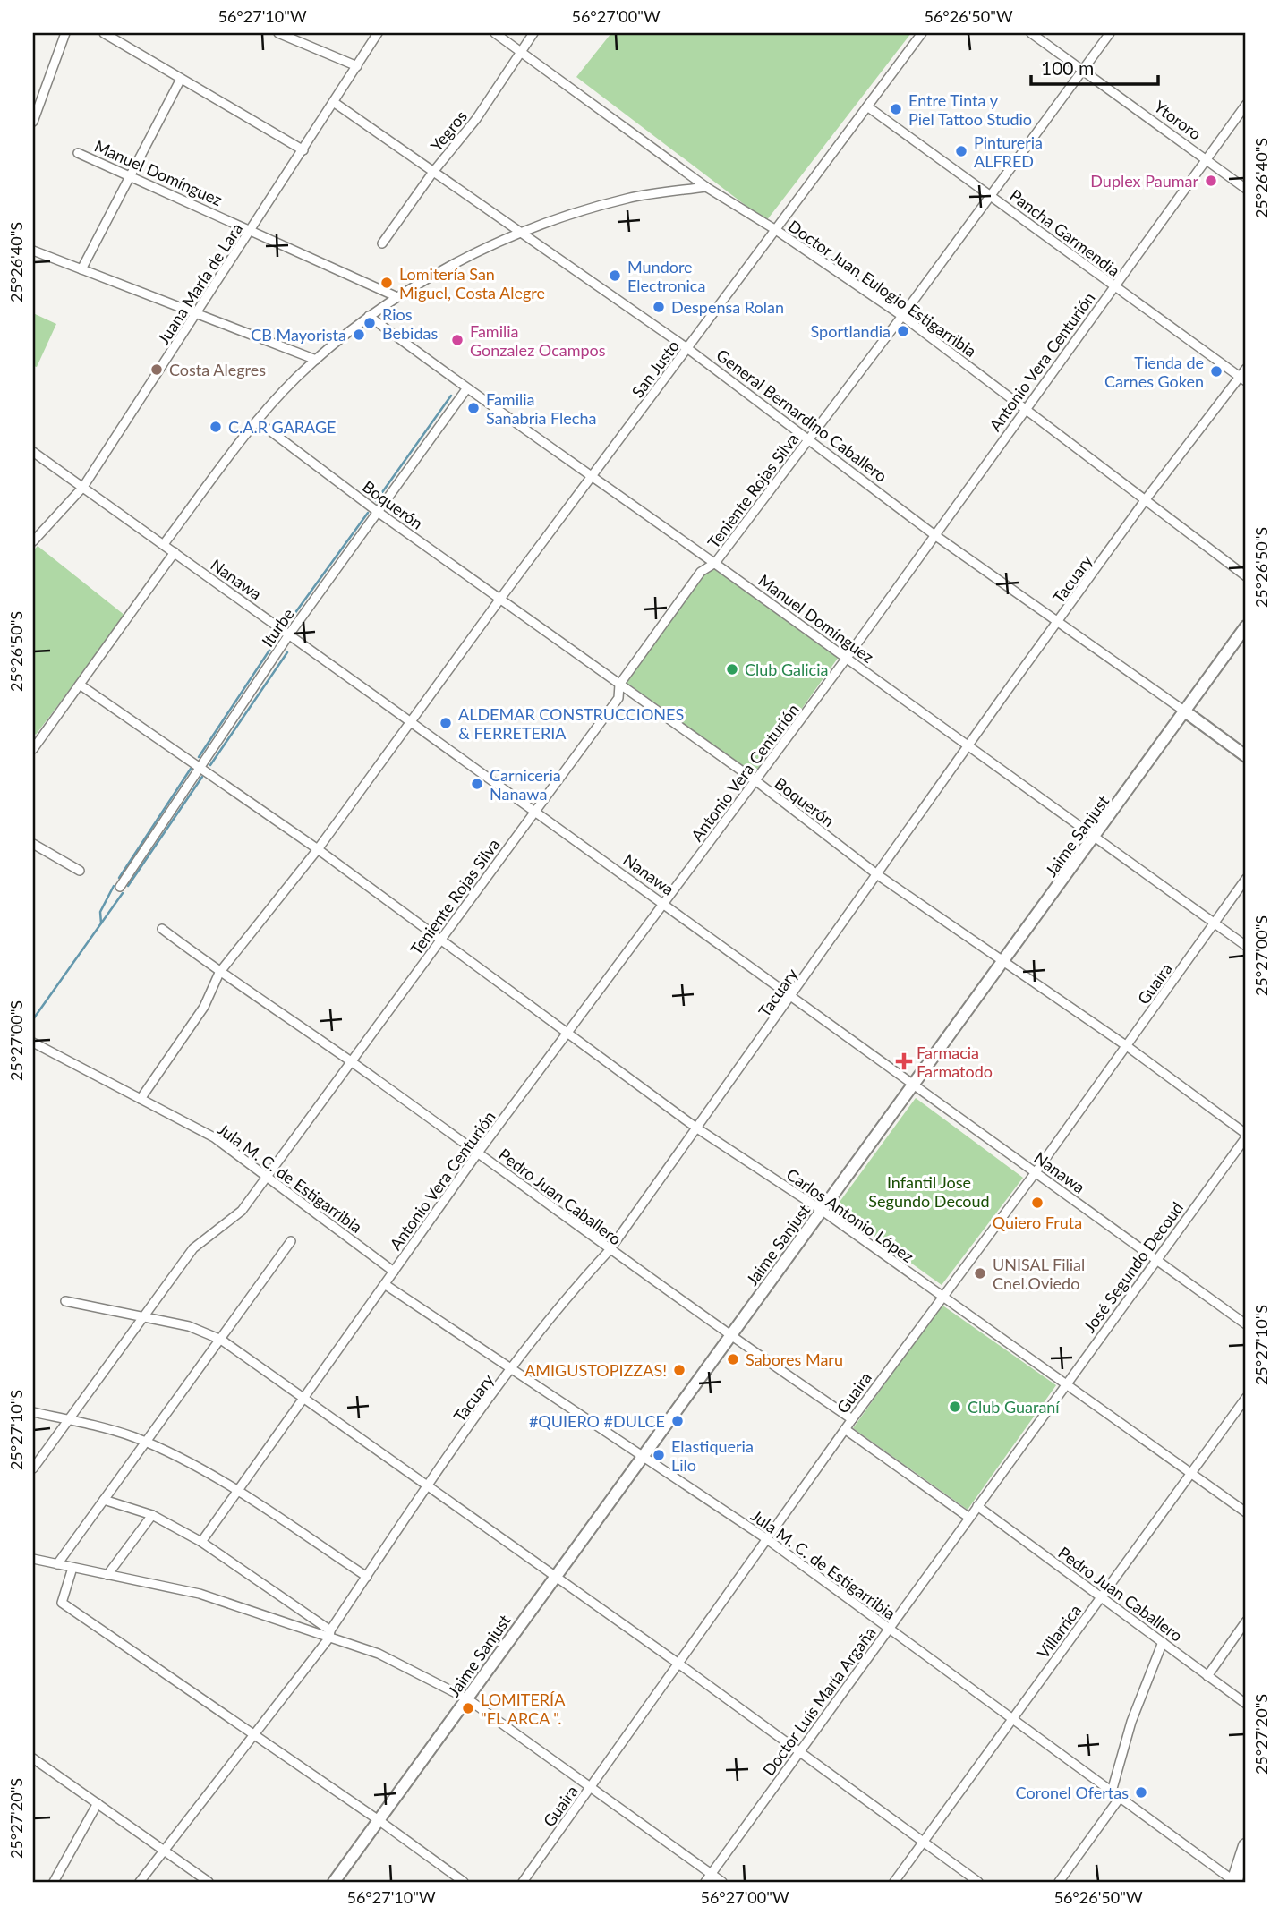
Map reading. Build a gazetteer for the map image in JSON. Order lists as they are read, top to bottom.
{
  "streets": {
    "main road": ["General Bernardino Caballero", "Jaime Sanjust"],
    "street": [
      "Ytororo",
      "Yegros",
      "Manuel Domínguez",
      "Pancha Garmendia",
      "Juana María de Lara",
      "Doctor Juan Eulogio Estigarribia",
      "Antonio Vera Centurión",
      "San Justo",
      "Teniente Rojas Silva",
      "Boquerón",
      "Nanawa",
      "Tacuary",
      "Iturbe",
      "Guaira",
      "Jula M. C. de Estigarribia",
      "Pedro Juan Caballero",
      "Carlos Antonio López",
      "José Segundo Decoud",
      "Villarrica",
      "Doctor Luís María Argaña"
    ]
  },
  "crossings": [
    ["Ytororo", "Antonio Vera Centurión"],
    ["Ytororo", "Teniente Rojas Silva"],
    ["Yegros", "Doctor Juan Eulogio Estigarribia"],
    ["Yegros", "General Bernardino Caballero"],
    ["Manuel Domínguez", "Juana María de Lara"],
    ["Manuel Domínguez", "Antonio Vera Centurión"],
    ["Manuel Domínguez", "San Justo"],
    ["Manuel Domínguez", "Teniente Rojas Silva"],
    ["Manuel Domínguez", "Tacuary"],
    ["Manuel Domínguez", "Iturbe"],
    ["Manuel Domínguez", "Jaime Sanjust"],
    ["Manuel Domínguez", "Guaira"],
    ["Pancha Garmendia", "Antonio Vera Centurión"],
    ["Pancha Garmendia", "San Justo"],
    ["Pancha Garmendia", "Teniente Rojas Silva"],
    ["Pancha Garmendia", "Tacuary"],
    ["Juana María de Lara", "General Bernardino Caballero"],
    ["Juana María de Lara", "Nanawa"],
    ["Doctor Juan Eulogio Estigarribia", "Antonio Vera Centurión"],
    ["Doctor Juan Eulogio Estigarribia", "San Justo"],
    ["Doctor Juan Eulogio Estigarribia", "Teniente Rojas Silva"],
    ["Doctor Juan Eulogio Estigarribia", "Tacuary"],
    ["Antonio Vera Centurión", "General Bernardino Caballero"],
    ["Antonio Vera Centurión", "Boquerón"],
    ["Antonio Vera Centurión", "Nanawa"],
    ["Antonio Vera Centurión", "Jula M. C. de Estigarribia"],
    ["Antonio Vera Centurión", "Pedro Juan Caballero"],
    ["Antonio Vera Centurión", "Carlos Antonio López"],
    ["San Justo", "General Bernardino Caballero"],
    ["San Justo", "Boquerón"],
    ["San Justo", "Nanawa"],
    ["San Justo", "Jula M. C. de Estigarribia"],
    ["San Justo", "Pedro Juan Caballero"],
    ["San Justo", "Carlos Antonio López"],
    ["General Bernardino Caballero", "Teniente Rojas Silva"],
    ["General Bernardino Caballero", "Tacuary"],
    ["General Bernardino Caballero", "Jaime Sanjust"],
    ["Teniente Rojas Silva", "Boquerón"],
    ["Teniente Rojas Silva", "Nanawa"],
    ["Teniente Rojas Silva", "Jula M. C. de Estigarribia"],
    ["Teniente Rojas Silva", "Pedro Juan Caballero"],
    ["Teniente Rojas Silva", "Carlos Antonio López"],
    ["Boquerón", "Tacuary"],
    ["Boquerón", "Iturbe"],
    ["Boquerón", "Jaime Sanjust"],
    ["Boquerón", "Guaira"],
    ["Boquerón", "José Segundo Decoud"],
    ["Nanawa", "Tacuary"],
    ["Nanawa", "Iturbe"],
    ["Nanawa", "Jaime Sanjust"],
    ["Nanawa", "Guaira"],
    ["Nanawa", "José Segundo Decoud"],
    ["Tacuary", "Jula M. C. de Estigarribia"],
    ["Tacuary", "Pedro Juan Caballero"],
    ["Tacuary", "Carlos Antonio López"],
    ["Iturbe", "Carlos Antonio López"],
    ["Jaime Sanjust", "Jula M. C. de Estigarribia"],
    ["Jaime Sanjust", "Pedro Juan Caballero"],
    ["Jaime Sanjust", "Carlos Antonio López"],
    ["Guaira", "Jula M. C. de Estigarribia"],
    ["Guaira", "Pedro Juan Caballero"],
    ["Guaira", "Carlos Antonio López"],
    ["Jula M. C. de Estigarribia", "Villarrica"],
    ["Jula M. C. de Estigarribia", "Doctor Luís María Argaña"],
    ["Pedro Juan Caballero", "José Segundo Decoud"],
    ["Pedro Juan Caballero", "Villarrica"],
    ["Pedro Juan Caballero", "Doctor Luís María Argaña"],
    ["Carlos Antonio López", "José Segundo Decoud"],
    ["Carlos Antonio López", "Villarrica"],
    ["José Segundo Decoud", "Doctor Luís María Argaña"]
  ],
  "parks": ["Infantil Jose Segundo Decoud"],
  "places": {
    "other": [
      "Entre Tinta y Piel Tattoo Studio",
      "Pintureria ALFRED",
      "Duplex Paumar",
      "Mundore Electronica",
      "Lomitería San Miguel, Costa Alegre",
      "Despensa Rolan",
      "Rios Bebidas",
      "Sportlandia",
      "CB Mayorista",
      "Familia Gonzalez Ocampos",
      "Costa Alegres",
      "Tienda de Carnes Goken",
      "Familia Sanabria Flecha",
      "C.A.R GARAGE",
      "Club Galicia",
      "ALDEMAR CONSTRUCCIONES & FERRETERIA",
      "Carniceria Nanawa",
      "Quiero Fruta",
      "UNISAL Filial Cnel.Oviedo",
      "Sabores Maru",
      "AMIGUSTOPIZZAS!",
      "Club Guaraní",
      "#QUIERO #DULCE",
      "Elastiqueria Lilo",
      "LOMITERÍA \"EL ARCA \".",
      "Coronel Ofertas"
    ],
    "health": ["Farmacia Farmatodo"]
  },
  "scale_bar": "100 m",
  "coordinates": [
    "56°27'10\"W",
    "56°27'00\"W",
    "56°26'50\"W",
    "25°26'40\"S",
    "25°26'50\"S",
    "25°27'00\"S",
    "25°27'10\"S",
    "25°27'20\"S"
  ]
}
